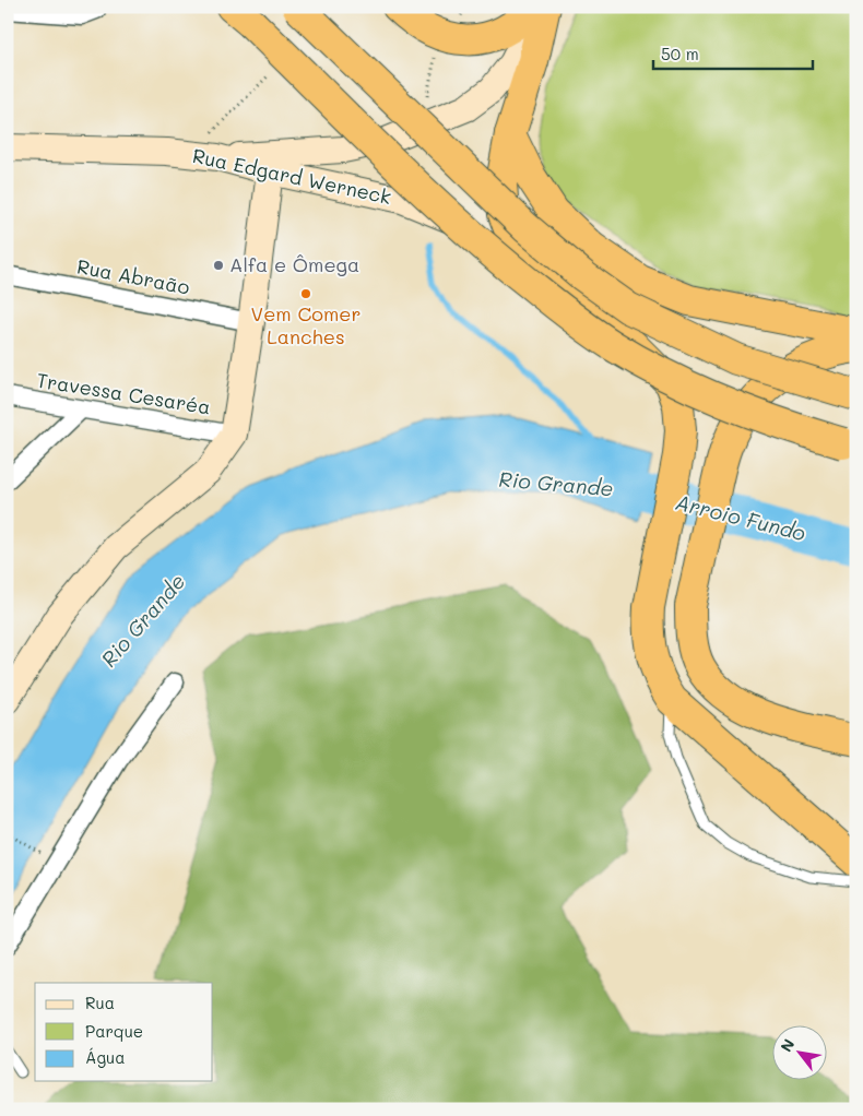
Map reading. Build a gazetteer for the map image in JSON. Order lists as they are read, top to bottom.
{
  "streets": {
    "highway": ["Rua Edgard Werneck"],
    "street": ["Rua Abraão", "Travessa Cesaréa"]
  },
  "water": ["Rio Grande", "Arroio Fundo"],
  "places": ["Alfa e Ômega", "Vem Comer Lanches"],
  "legend": ["Rua", "Parque", "Água"],
  "scale_bar": "50 m",
  "north": "top left"
}
